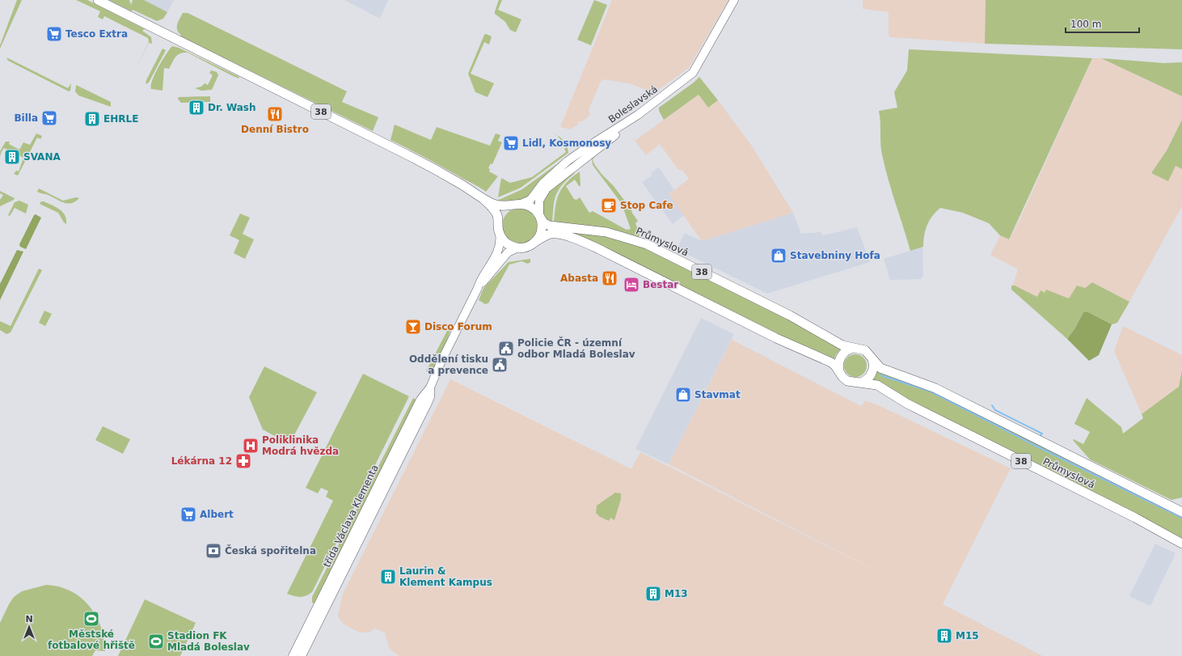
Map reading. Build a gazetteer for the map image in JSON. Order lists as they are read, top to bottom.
{
  "streets": {
    "main road": ["38", "Průmyslová"],
    "street": ["Boleslavská", "třída Václava Klementa"]
  },
  "crossings": [
    ["Boleslavská", "38"],
    ["Boleslavská", "Průmyslová"],
    ["Boleslavská", "třída Václava Klementa"],
    ["38", "Průmyslová"],
    ["38", "třída Václava Klementa"],
    ["Průmyslová", "třída Václava Klementa"]
  ],
  "places": {
    "supermarket": [
      "Tesco Extra",
      "Billa",
      "Lidl, Kosmonosy",
      "Albert"
    ],
    "building": [
      "Dr. Wash",
      "EHRLE",
      "SVANA",
      "Laurin & Klement Kampus",
      "M13",
      "M15"
    ],
    "restaurant": ["Denní Bistro", "Abasta"],
    "cafe": ["Stop Cafe"],
    "shop": ["Stavebniny Hofa", "Stavmat"],
    "hotel": ["Bestar"],
    "bar": ["Disco Forum"],
    "public building": ["Policie ČR - územní odbor Mladá Boleslav", "Oddělení tisku a prevence"],
    "hospital": ["Poliklinika Modrá hvězda"],
    "pharmacy": ["Lékárna 12"],
    "bank": ["Česká spořitelna"],
    "sports": ["Městské fotbalové hřiště", "Stadion FK Mladá Boleslav"]
  },
  "scale_bar": "100 m",
  "north": "top"
}
